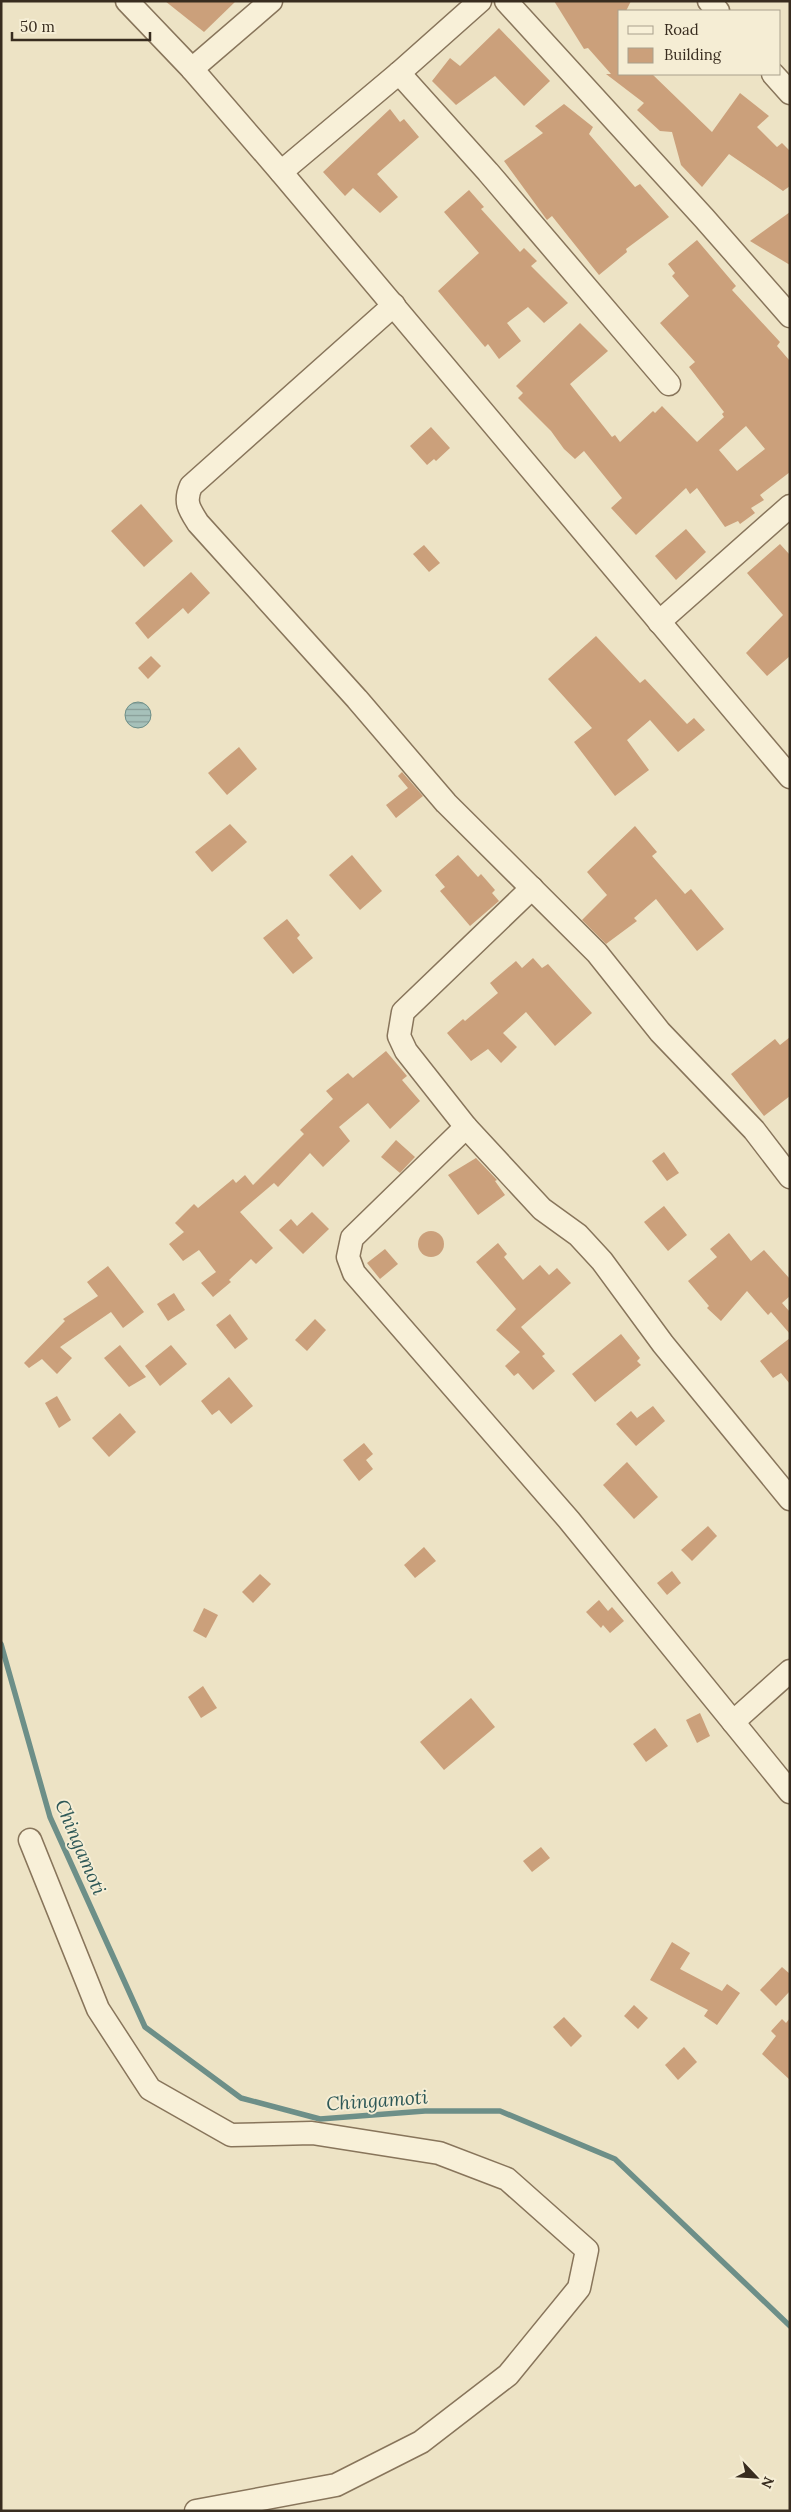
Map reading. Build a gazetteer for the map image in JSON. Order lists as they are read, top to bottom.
{
  "water": ["Chingamoti"],
  "legend": ["Road", "Building"],
  "scale_bar": "50 m",
  "north": "bottom right"
}
